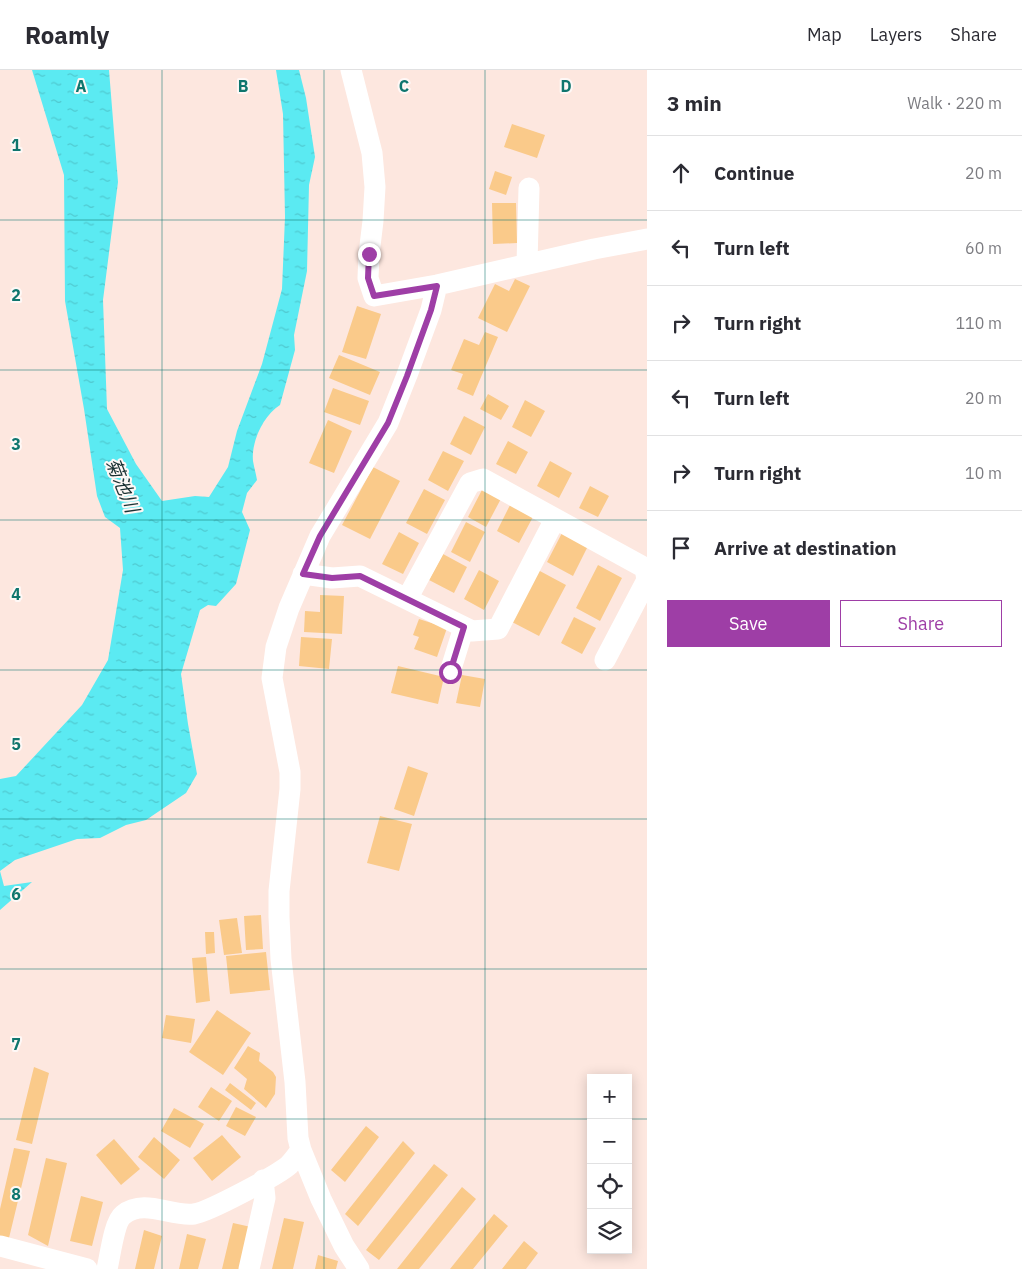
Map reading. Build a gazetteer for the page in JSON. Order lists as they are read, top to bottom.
{
  "water": ["菊池川"],
  "page": {
    "header": "Roamly",
    "nav": ["Map", "Layers", "Share"],
    "heading": ["3 min", "Walk · 220 m"],
    "list": [
      ["Continue", "20 m"],
      ["Turn left", "60 m"],
      ["Turn right", "110 m"],
      ["Turn left", "20 m"],
      ["Turn right", "10 m"],
      "Arrive at destination"
    ],
    "buttons": ["Save", "Share"],
    "map_buttons": ["+", "−"]
  },
  "grid": {
    "columns": [
      "A",
      "B",
      "C",
      "D"
    ],
    "rows": [
      "1",
      "2",
      "3",
      "4",
      "5",
      "6",
      "7",
      "8"
    ]
  }
}
